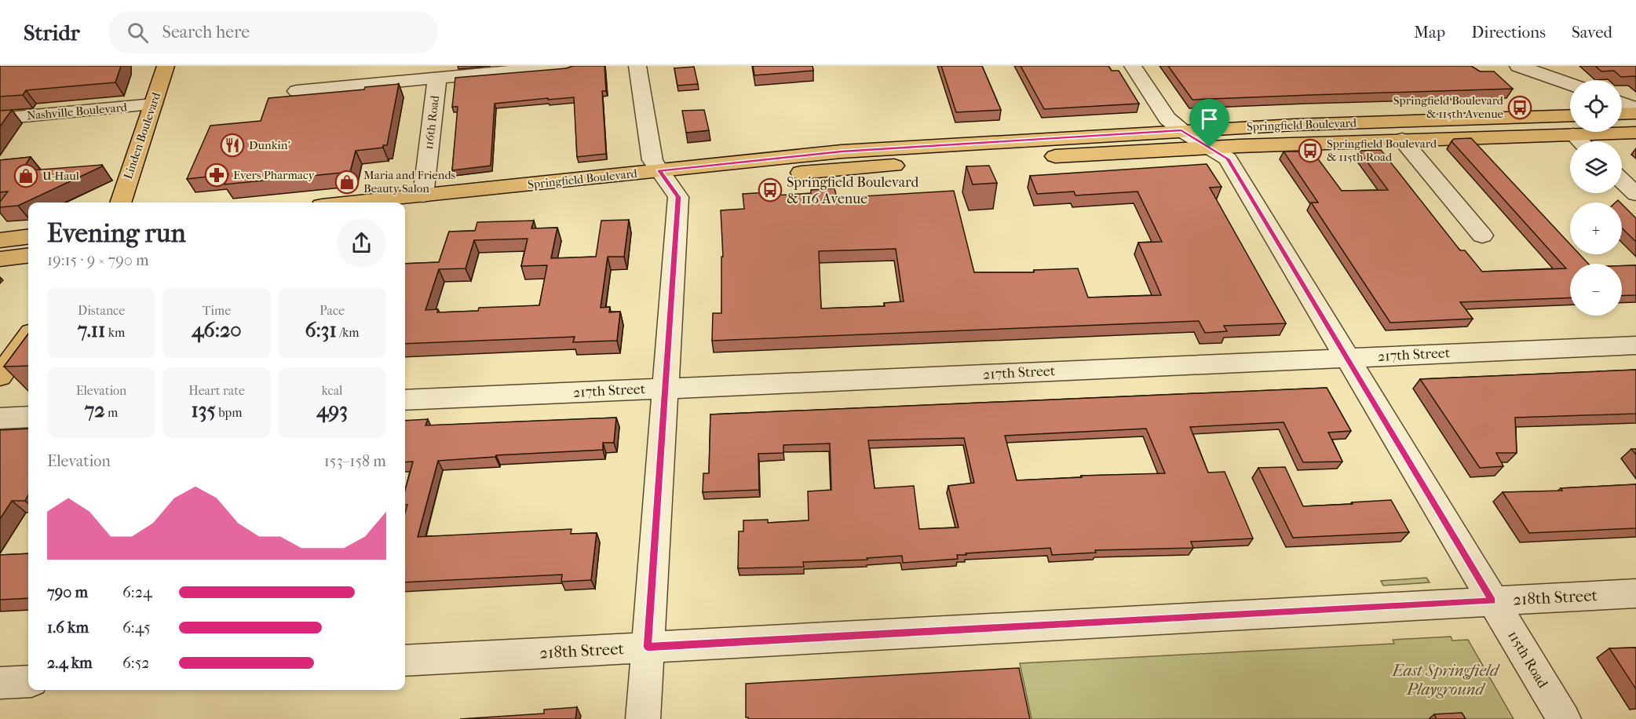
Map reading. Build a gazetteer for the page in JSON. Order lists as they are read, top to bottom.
{
  "streets": {
    "main road": ["Springfield Boulevard", "Linden Boulevard"],
    "street": [
      "Nashville Boulevard",
      "116th Road",
      "217th Street",
      "218th Street",
      "115th Road"
    ]
  },
  "crossings": [
    ["Nashville Boulevard", "Linden Boulevard"],
    ["116th Road", "Springfield Boulevard"],
    ["Springfield Boulevard", "115th Road"],
    ["217th Street", "115th Road"],
    ["218th Street", "115th Road"]
  ],
  "parks": ["East Springfield Playground"],
  "places": {
    "bus stop": ["Springfield Boulevard & 115th Avenue", "Springfield Boulevard & 115th Road", "Springfield Boulevard & 116 Avenue"],
    "restaurant": ["Dunkin'"],
    "pharmacy": ["Evers Pharmacy"],
    "shop": ["U-Haul", "Maria and Friends Beauty Salon"]
  },
  "page": {
    "header": "Stridr",
    "search": "Search here",
    "nav": ["Map", "Directions", "Saved"],
    "map_buttons": ["+", "−"],
    "heading": ["Evening run", "19:15 · 9 × 790 m"],
    "stats": [
      ["Distance", "7.11 km"],
      ["Time", "46:20"],
      ["Pace", "6:31 /km"],
      ["Elevation", "72 m"],
      ["Heart rate", "135 bpm"],
      ["kcal", "493"]
    ],
    "chart": ["Elevation", "153–158 m"],
    "list": [
      {
        "name": "790 m",
        "note": "6:24"
      },
      {
        "name": "1.6 km",
        "note": "6:45"
      },
      {
        "name": "2.4 km",
        "note": "6:52"
      }
    ]
  }
}
